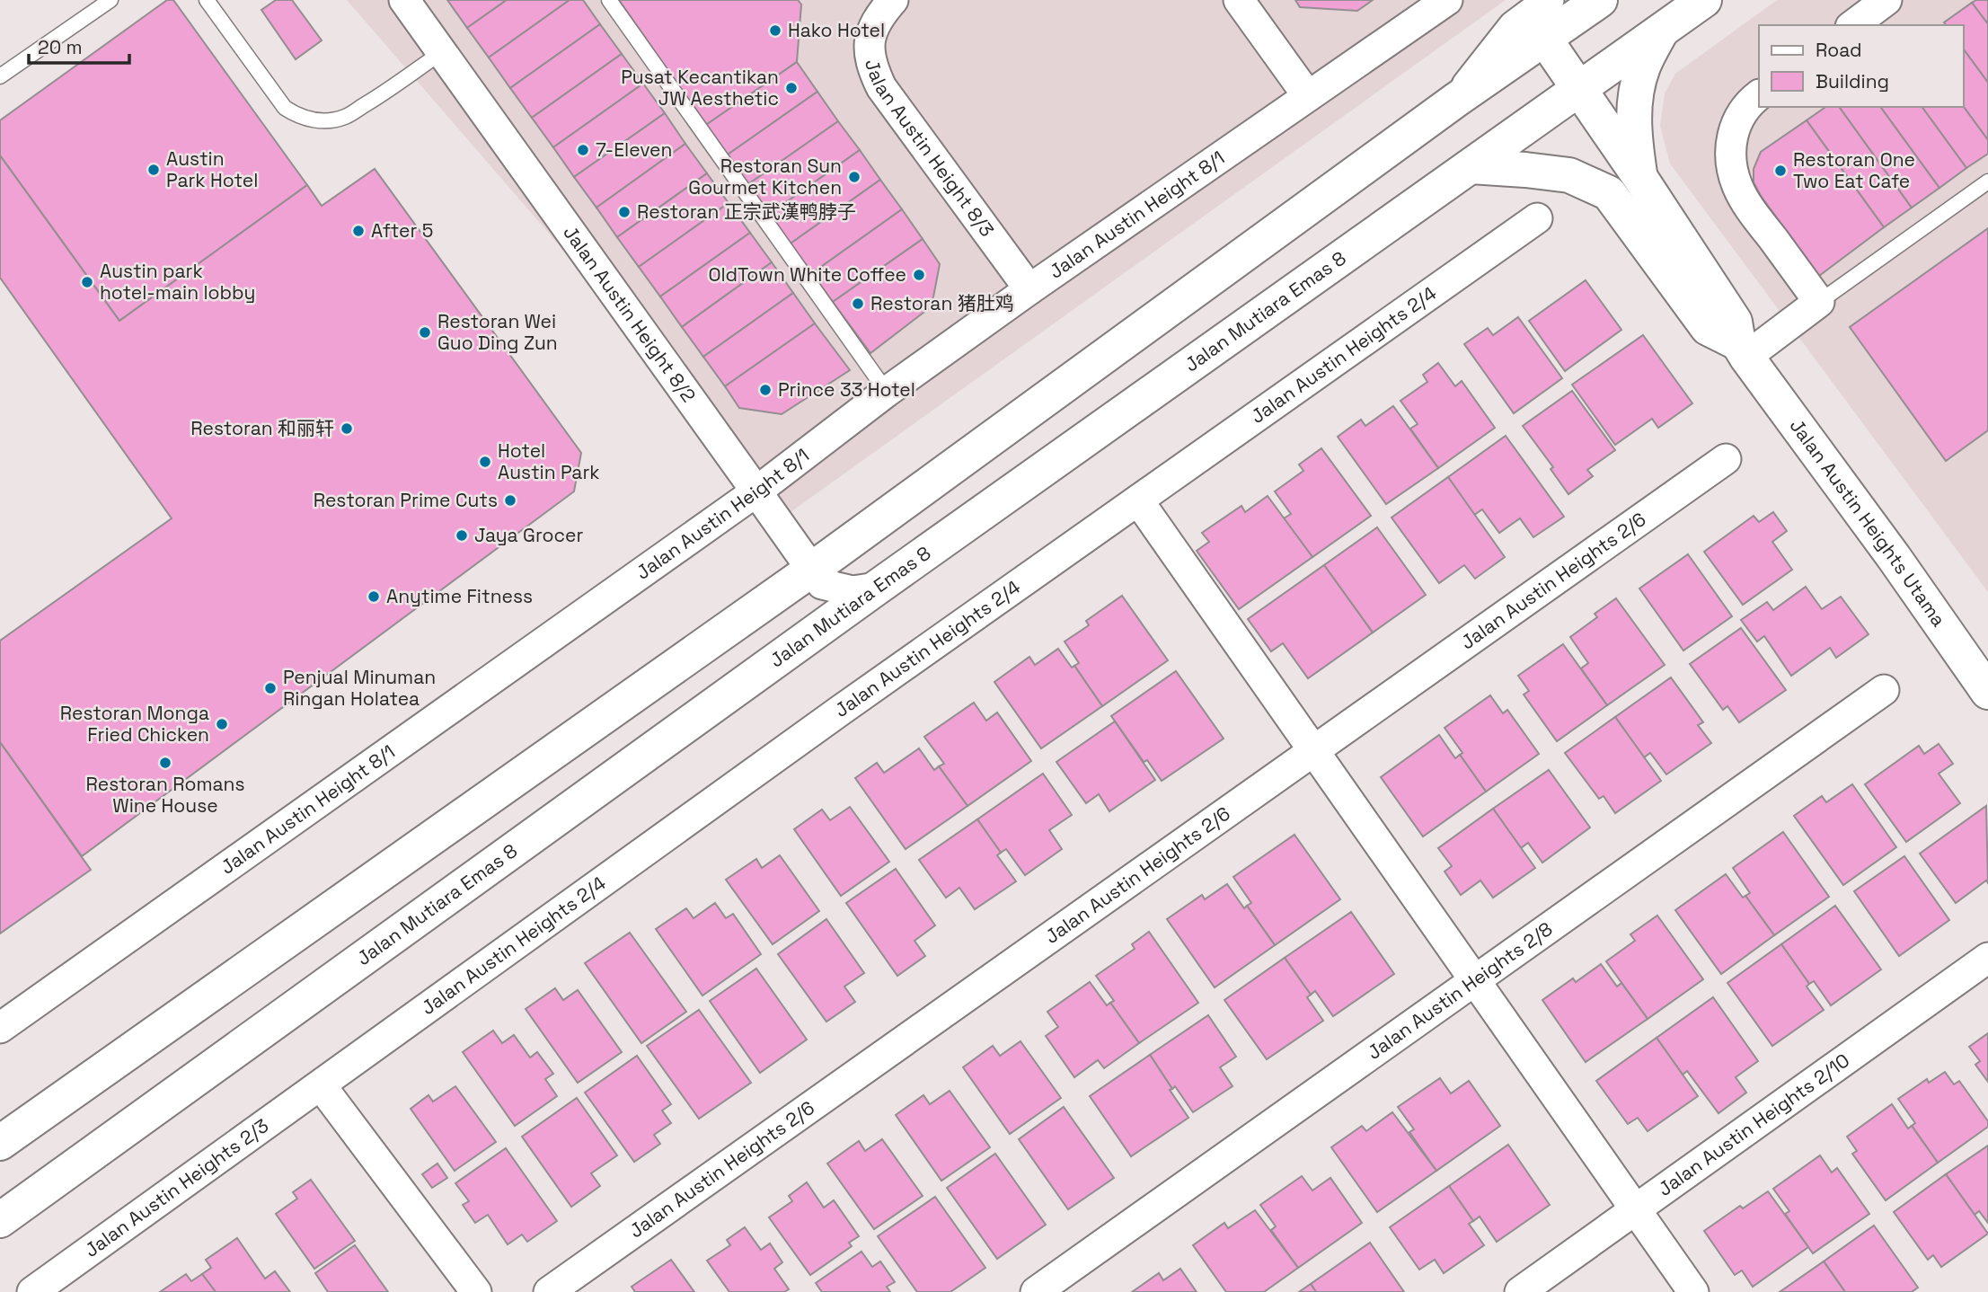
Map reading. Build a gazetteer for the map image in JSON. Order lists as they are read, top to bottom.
{
  "streets": {
    "main road": ["Jalan Mutiara Emas 8", "Jalan Austin Heights Utama"],
    "street": [
      "Jalan Austin Height 8/3",
      "Jalan Austin Height 8/1",
      "Jalan Austin Height 8/2",
      "Jalan Austin Heights 2/4",
      "Jalan Austin Heights 2/6",
      "Jalan Austin Heights 2/8",
      "Jalan Austin Heights 2/10",
      "Jalan Austin Heights 2/3"
    ]
  },
  "crossings": [
    ["Jalan Austin Height 8/3", "Jalan Austin Height 8/1"],
    ["Jalan Austin Height 8/1", "Jalan Austin Height 8/2"],
    ["Jalan Mutiara Emas 8", "Jalan Austin Height 8/2"],
    ["Jalan Austin Heights 2/4", "Jalan Austin Heights 2/3"]
  ],
  "places": [
    "Hako Hotel",
    "Pusat Kecantikan JW Aesthetic",
    "7-Eleven",
    "Austin Park Hotel",
    "Restoran One Two Eat Cafe",
    "Restoran Sun Gourmet Kitchen",
    "Restoran 正宗武漢鸭脖子",
    "After 5",
    "OldTown White Coffee",
    "Austin park hotel-main lobby",
    "Restoran 猪肚鸡",
    "Restoran Wei Guo Ding Zun",
    "Prince 33 Hotel",
    "Restoran 和丽轩",
    "Hotel Austin Park",
    "Restoran Prime Cuts",
    "Jaya Grocer",
    "Anytime Fitness",
    "Penjual Minuman Ringan Holatea",
    "Restoran Monga Fried Chicken",
    "Restoran Romans Wine House"
  ],
  "legend": ["Road", "Building"],
  "scale_bar": "20 m"
}
